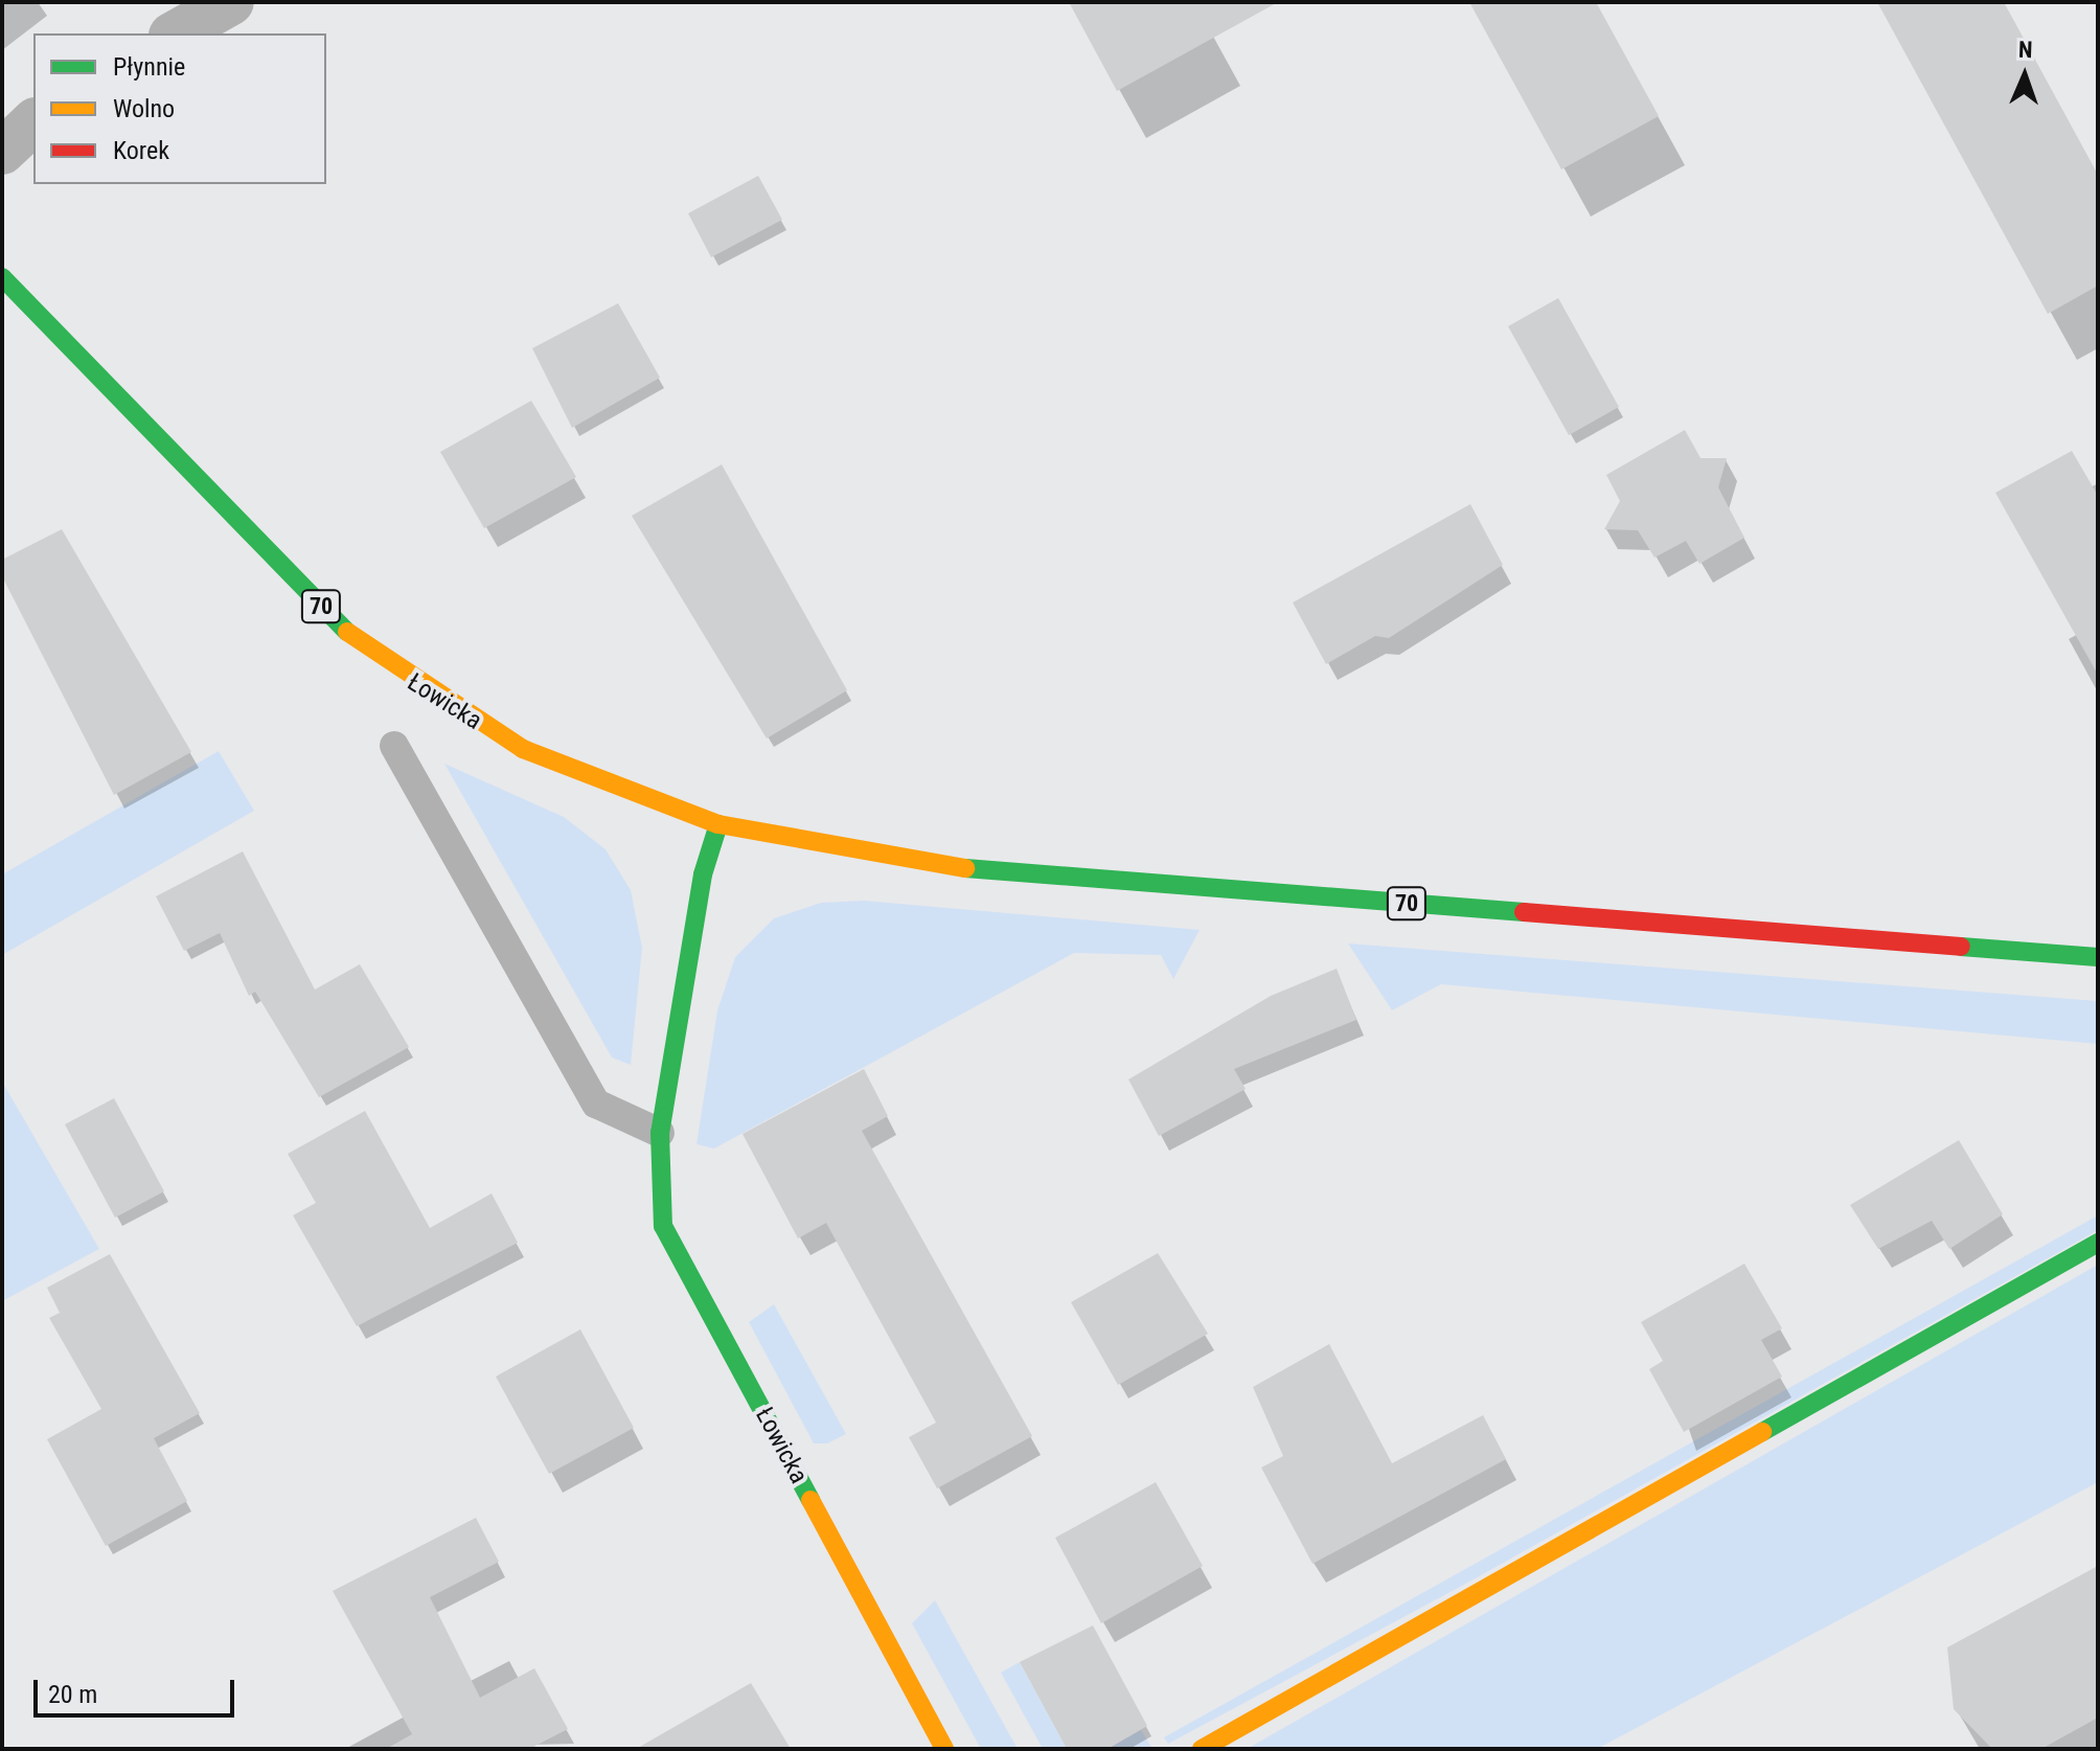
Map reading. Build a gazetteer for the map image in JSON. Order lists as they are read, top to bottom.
{
  "streets": {
    "main road": ["70", "Łowicka"]
  },
  "crossings": [
    ["70", "Łowicka"]
  ],
  "legend": ["Płynnie", "Wolno", "Korek"],
  "scale_bar": "20 m",
  "north": "top"
}
